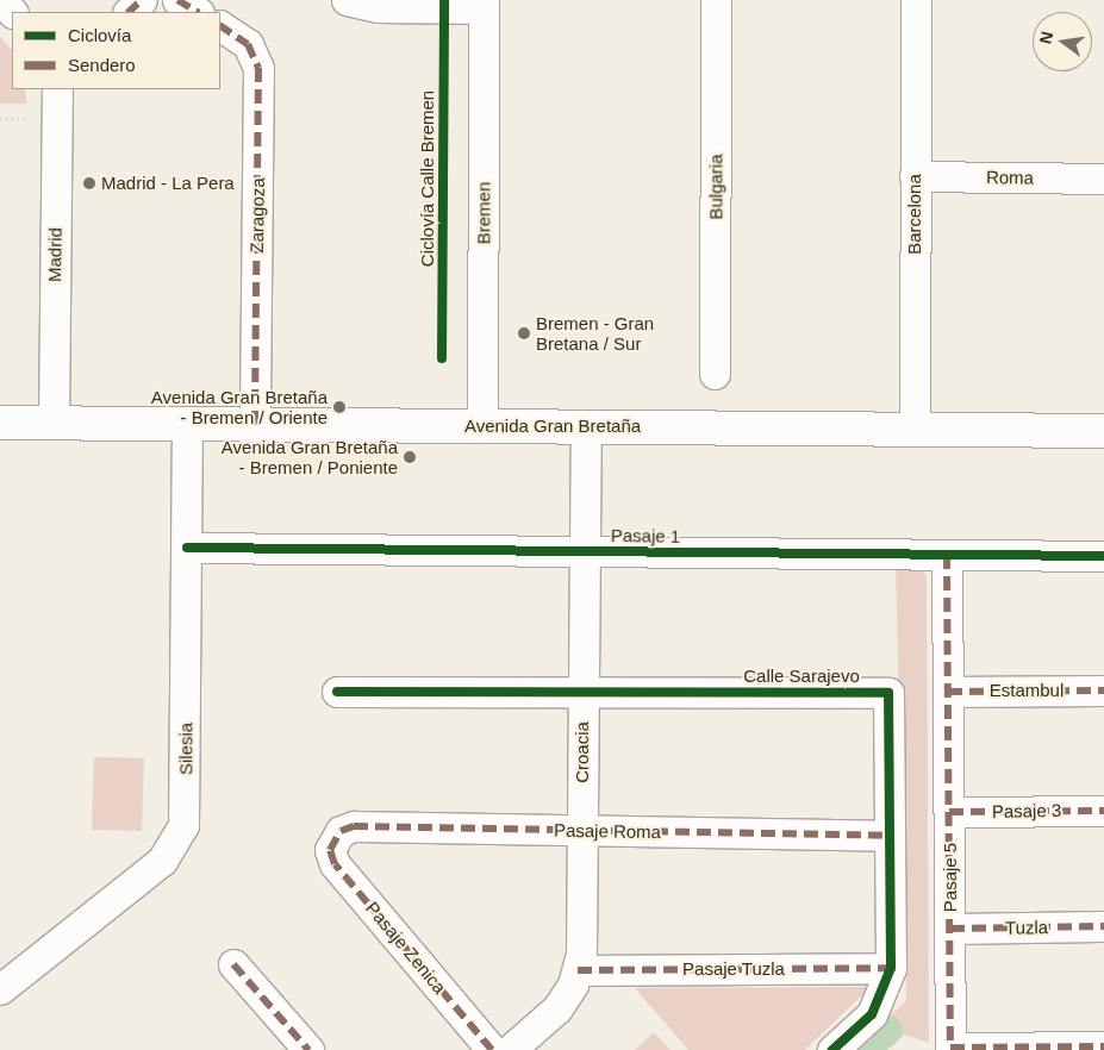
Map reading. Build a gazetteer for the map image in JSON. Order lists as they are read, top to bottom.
{
  "streets": {
    "main road": ["Avenida Gran Bretaña"],
    "street": [
      "Roma",
      "Bulgaria",
      "Bremen",
      "Barcelona",
      "Zaragoza",
      "Madrid",
      "Pasaje 1",
      "Calle Sarajevo",
      "Estambul",
      "Silesia",
      "Croacia",
      "Pasaje 3",
      "Pasaje Roma",
      "Pasaje 5",
      "Tuzla",
      "Pasaje Zenica",
      "Pasaje Tuzla"
    ],
    "cycle path": ["Ciclovía Calle Bremen"]
  },
  "crossings": [
    ["Roma", "Barcelona"],
    ["Bremen", "Avenida Gran Bretaña"],
    ["Barcelona", "Avenida Gran Bretaña"],
    ["Zaragoza", "Avenida Gran Bretaña"],
    ["Madrid", "Avenida Gran Bretaña"],
    ["Avenida Gran Bretaña", "Silesia"],
    ["Avenida Gran Bretaña", "Croacia"],
    ["Pasaje 1", "Silesia"],
    ["Pasaje 1", "Croacia"],
    ["Pasaje 1", "Pasaje 5"],
    ["Calle Sarajevo", "Croacia"],
    ["Calle Sarajevo", "Pasaje Roma"],
    ["Calle Sarajevo", "Pasaje Tuzla"],
    ["Estambul", "Pasaje 5"],
    ["Croacia", "Pasaje Roma"],
    ["Croacia", "Pasaje Tuzla"],
    ["Pasaje 3", "Pasaje 5"],
    ["Pasaje Roma", "Pasaje Zenica"],
    ["Pasaje 5", "Tuzla"]
  ],
  "places": [
    "Madrid - La Pera",
    "Bremen - Gran Bretana / Sur",
    "Avenida Gran Bretaña - Bremen / Oriente",
    "Avenida Gran Bretaña - Bremen / Poniente"
  ],
  "legend": ["Ciclovía", "Sendero"],
  "north": "left"
}
